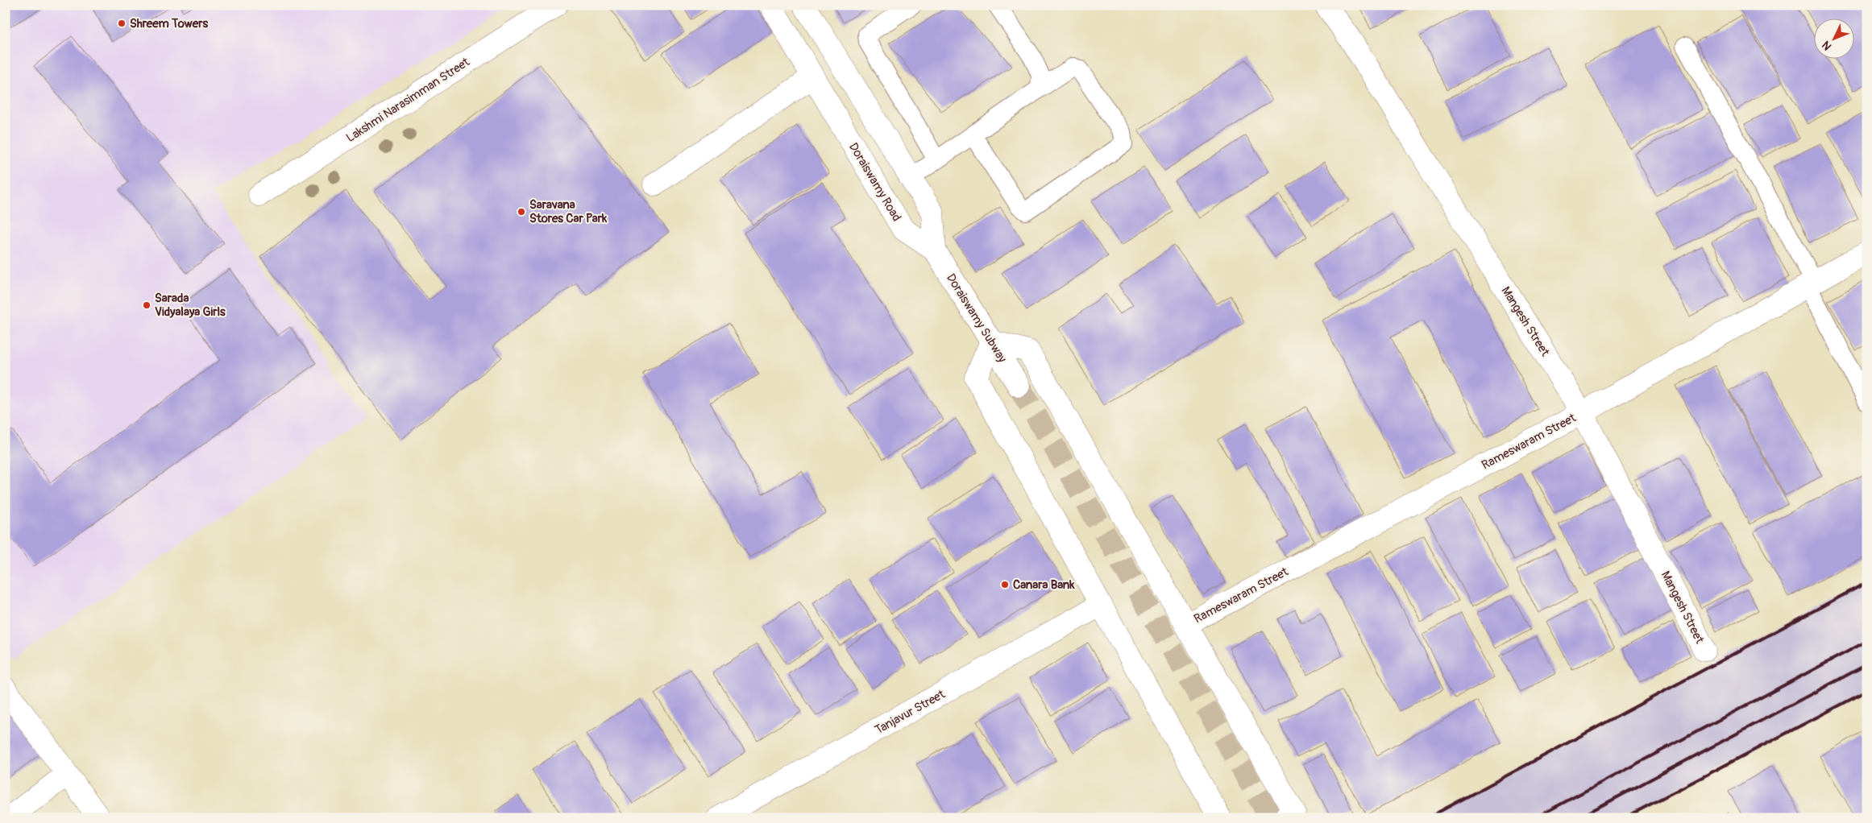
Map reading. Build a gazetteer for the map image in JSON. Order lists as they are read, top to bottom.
{
  "streets": {
    "street": [
      "Lakshmi Narasimman Street",
      "Doraiswamy Road",
      "Doraiswamy Subway",
      "Mangesh Street",
      "Rameswaram Street",
      "Tanjavur Street"
    ]
  },
  "crossings": [
    ["Doraiswamy Road", "Doraiswamy Subway"],
    ["Mangesh Street", "Rameswaram Street"]
  ],
  "places": [
    "Shreem Towers",
    "Saravana Stores Car Park",
    "Sarada Vidyalaya Girls",
    "Canara Bank"
  ],
  "north": "bottom left"
}
